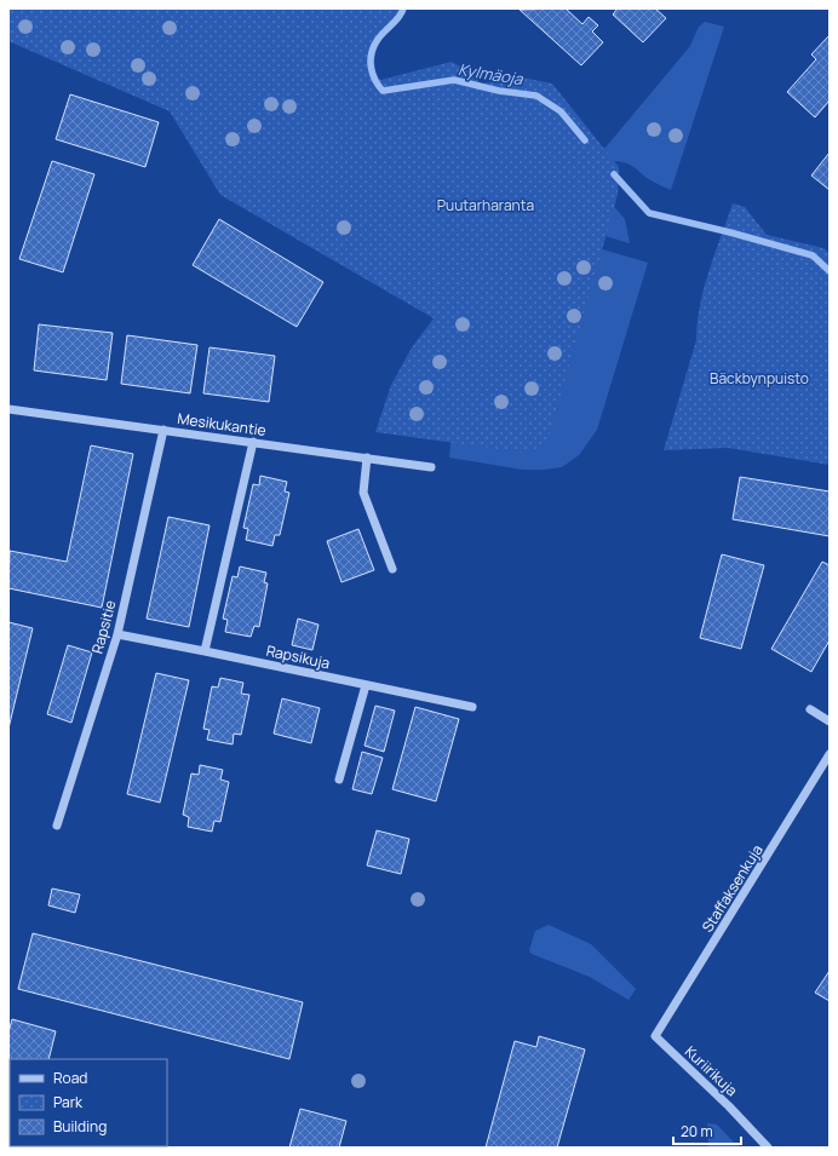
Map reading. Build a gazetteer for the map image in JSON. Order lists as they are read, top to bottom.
{
  "streets": {
    "street": [
      "Mesikukantie",
      "Rapsitie",
      "Rapsikuja",
      "Staffaksenkuja",
      "Kuriirikuja"
    ]
  },
  "crossings": [
    ["Mesikukantie", "Rapsitie"],
    ["Rapsitie", "Rapsikuja"],
    ["Staffaksenkuja", "Kuriirikuja"]
  ],
  "water": ["Kylmäoja"],
  "parks": ["Puutarharanta", "Bäckbynpuisto"],
  "legend": ["Road", "Park", "Building"],
  "scale_bar": "20 m"
}
